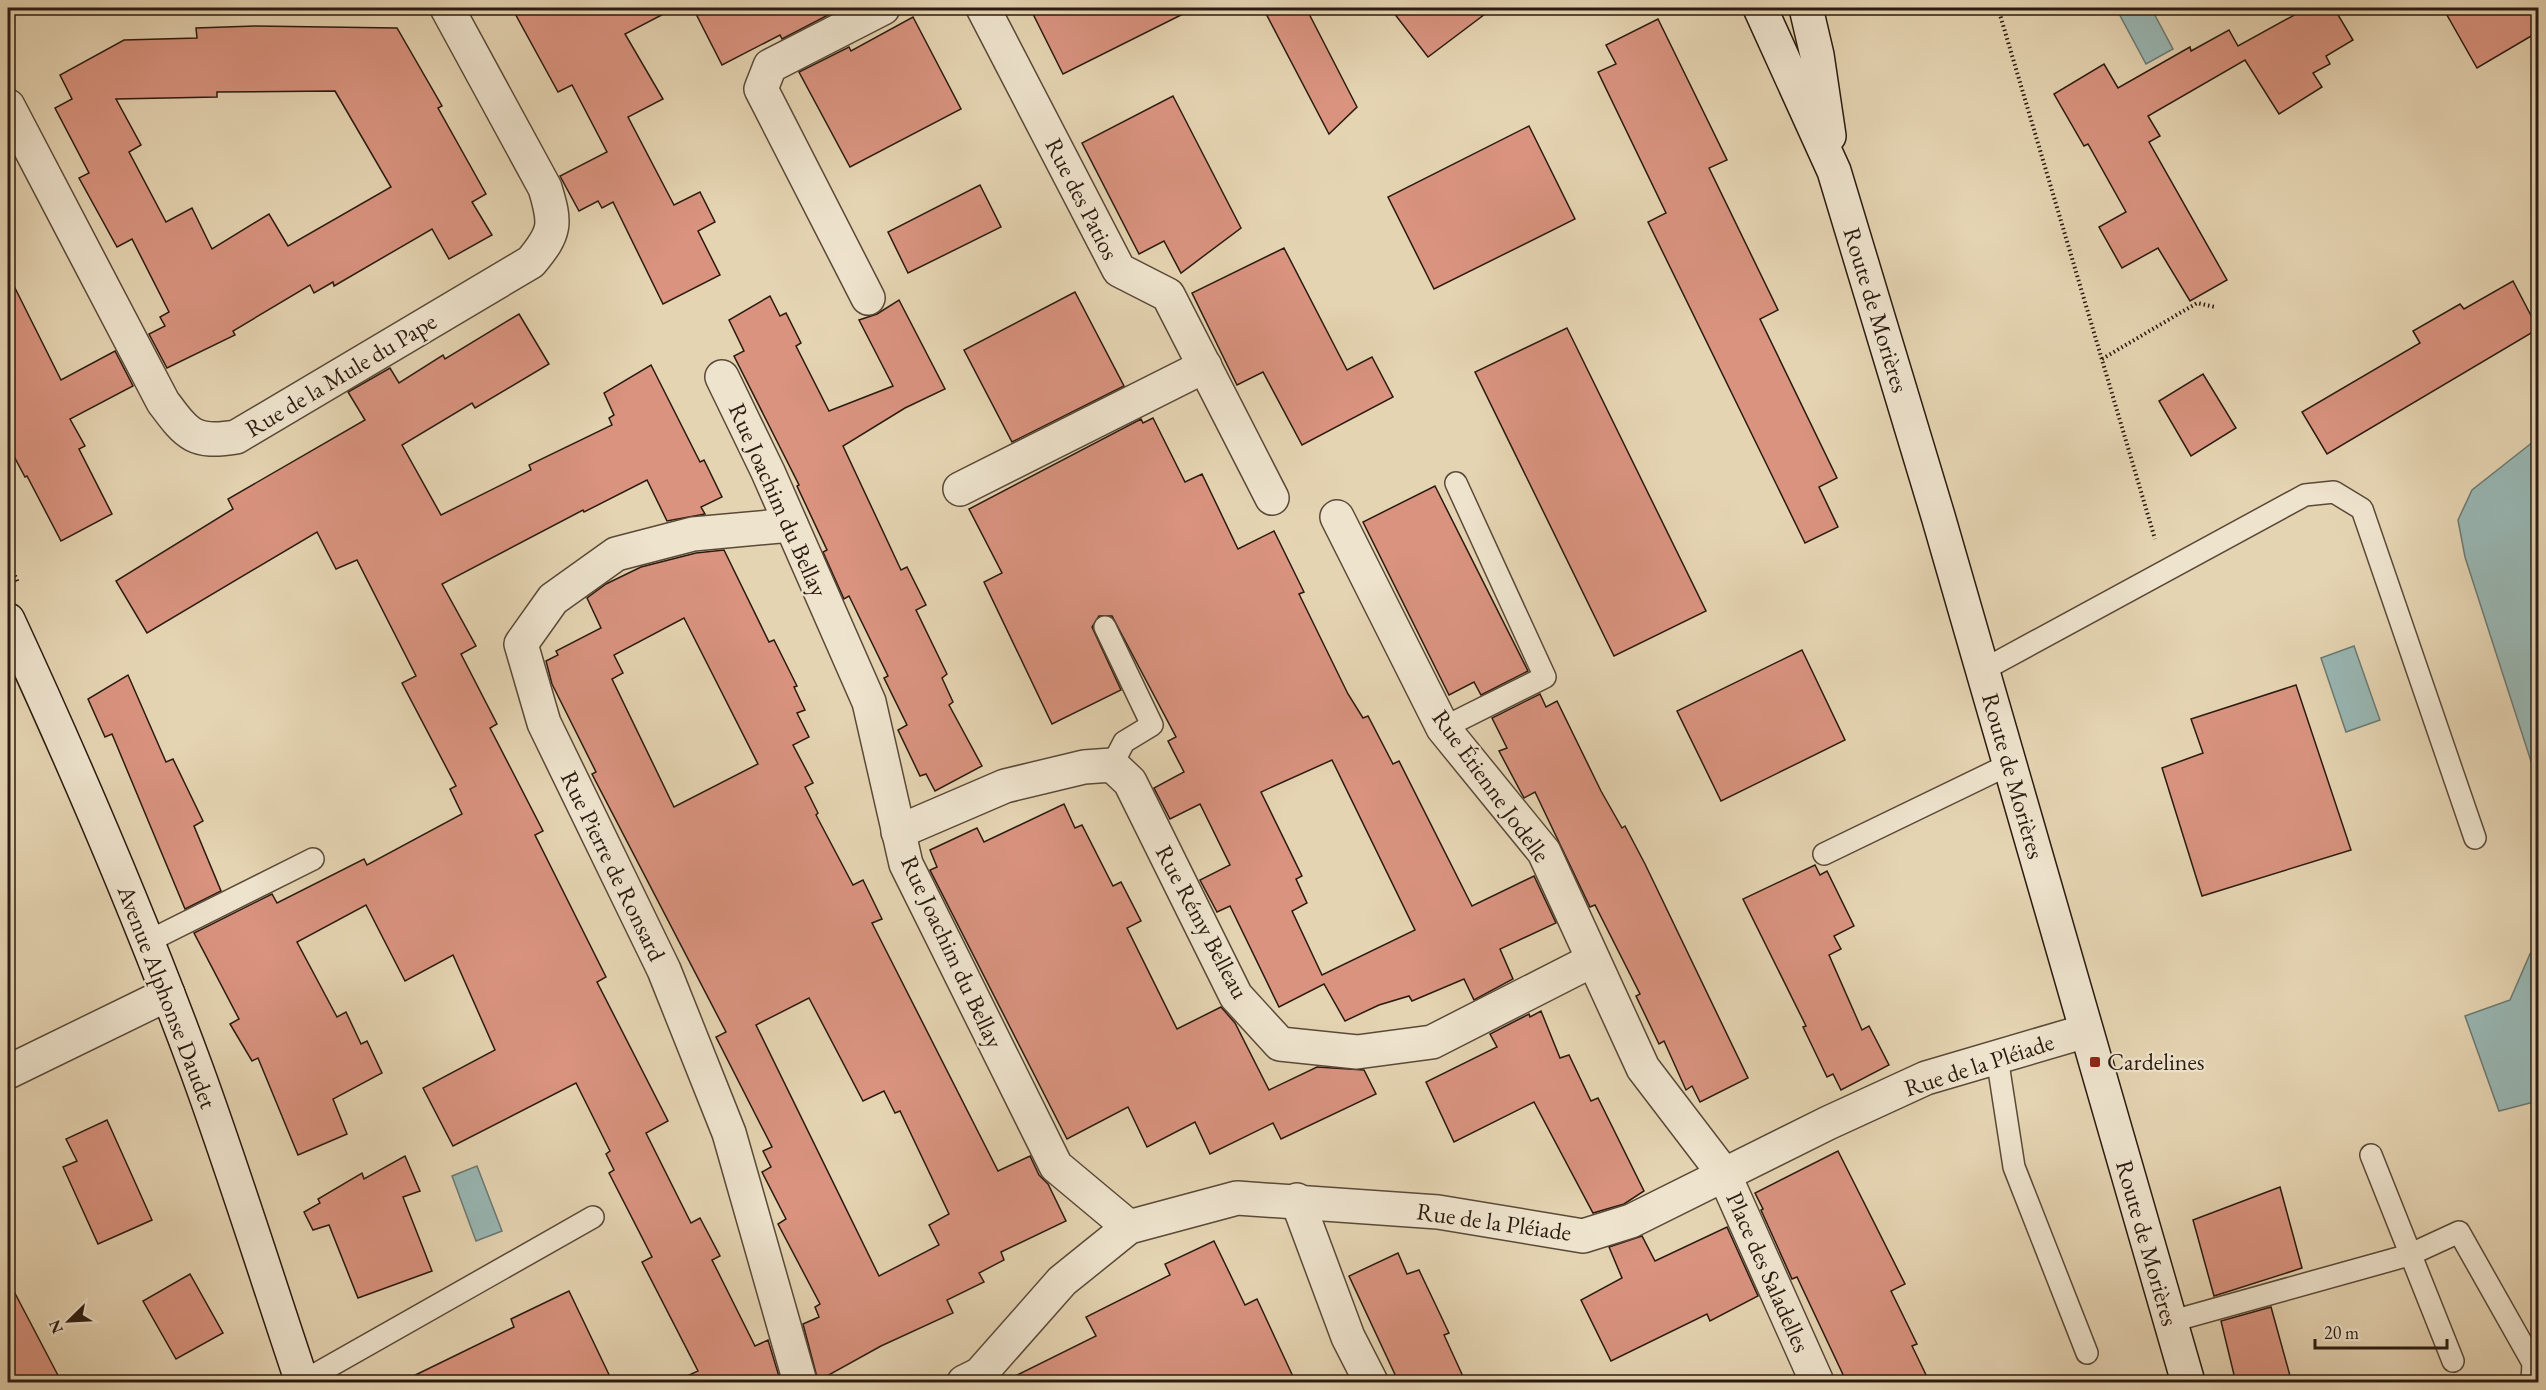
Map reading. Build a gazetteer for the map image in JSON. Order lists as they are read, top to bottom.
{
  "streets": {
    "street": [
      "Rue des Patios",
      "Route de Morières",
      "Rue de la Mule du Pape",
      "Rue Joachim du Bellay",
      "Rue Étienne Jodelle",
      "Rue Pierre de Ronsard",
      "Rue Rémy Belleau",
      "Avenue Alphonse Daudet",
      "Rue de la Pléiade",
      "Place des Saladelles"
    ]
  },
  "crossings": [
    ["Route de Morières", "Rue de la Pléiade"],
    ["Rue Joachim du Bellay", "Rue Pierre de Ronsard"],
    ["Rue Joachim du Bellay", "Rue de la Pléiade"],
    ["Rue Étienne Jodelle", "Rue Rémy Belleau"],
    ["Rue Étienne Jodelle", "Rue de la Pléiade"],
    ["Rue Étienne Jodelle", "Place des Saladelles"],
    ["Rue de la Pléiade", "Place des Saladelles"]
  ],
  "places": {
    "transit": ["Cardelines"]
  },
  "scale_bar": "20 m",
  "north": "bottom left"
}
